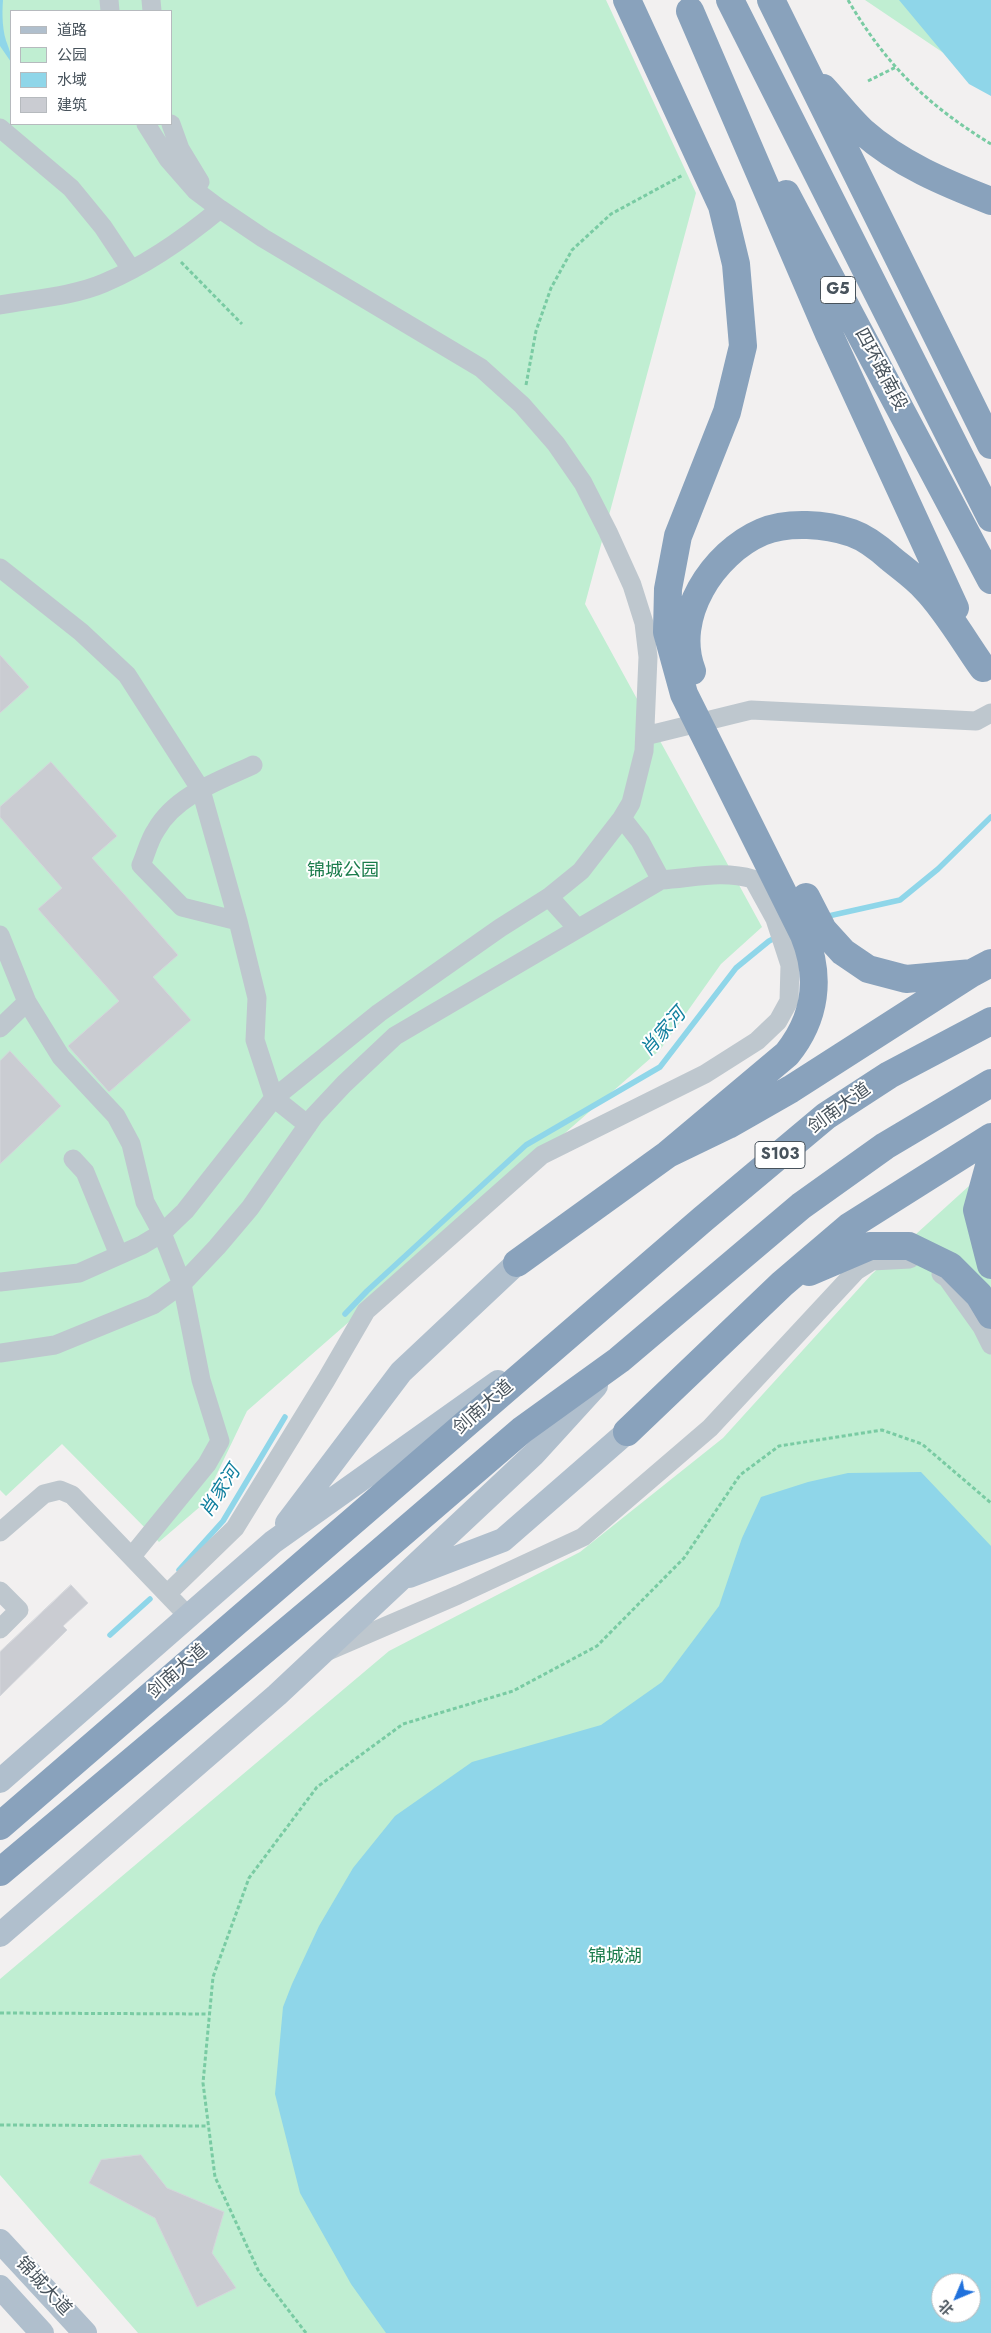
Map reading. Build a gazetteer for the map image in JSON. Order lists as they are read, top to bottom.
{
  "streets": {
    "highway": [
      "G5",
      "四环路南段",
      "剑南大道",
      "S103"
    ],
    "main road": ["锦城大道"]
  },
  "water": ["肖家河"],
  "parks": ["锦城公园", "锦城湖"],
  "legend": [
    "道路",
    "公园",
    "水域",
    "建筑"
  ],
  "north": "bottom left"
}
